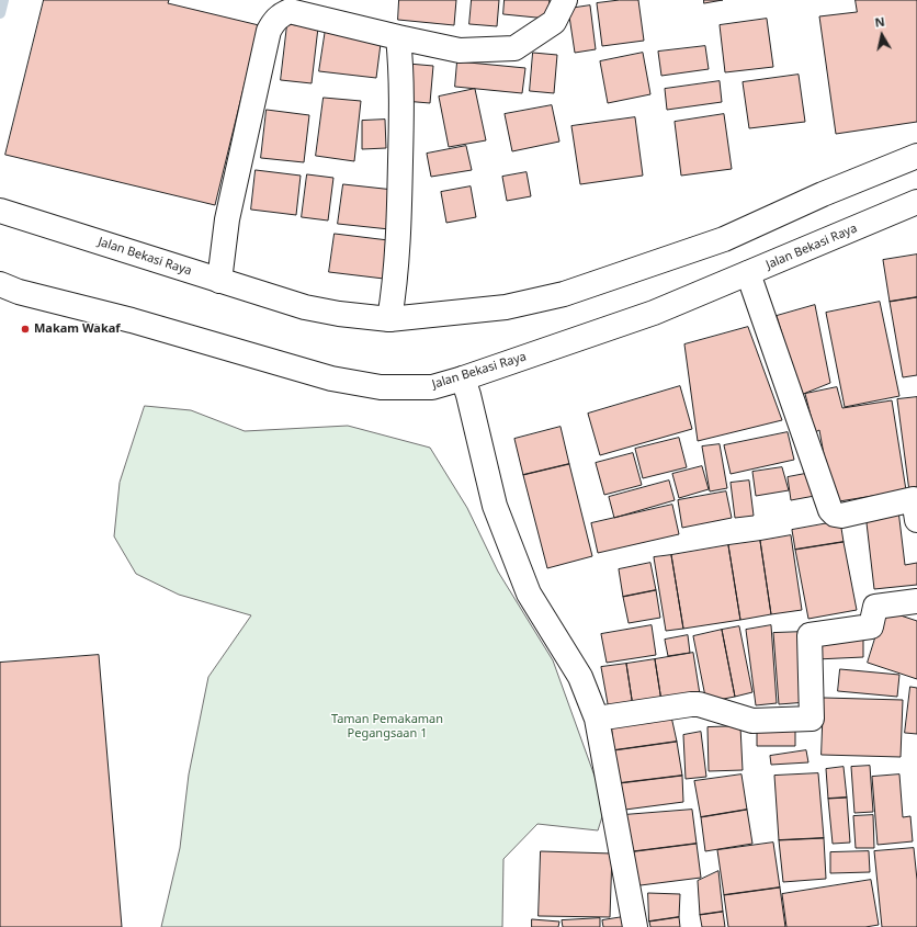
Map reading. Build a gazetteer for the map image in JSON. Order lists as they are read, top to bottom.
{
  "streets": {
    "main road": ["Jalan Bekasi Raya"]
  },
  "parks": ["Taman Pemakaman Pegangsaan 1"],
  "places": ["Makam Wakaf"],
  "north": "top"
}
